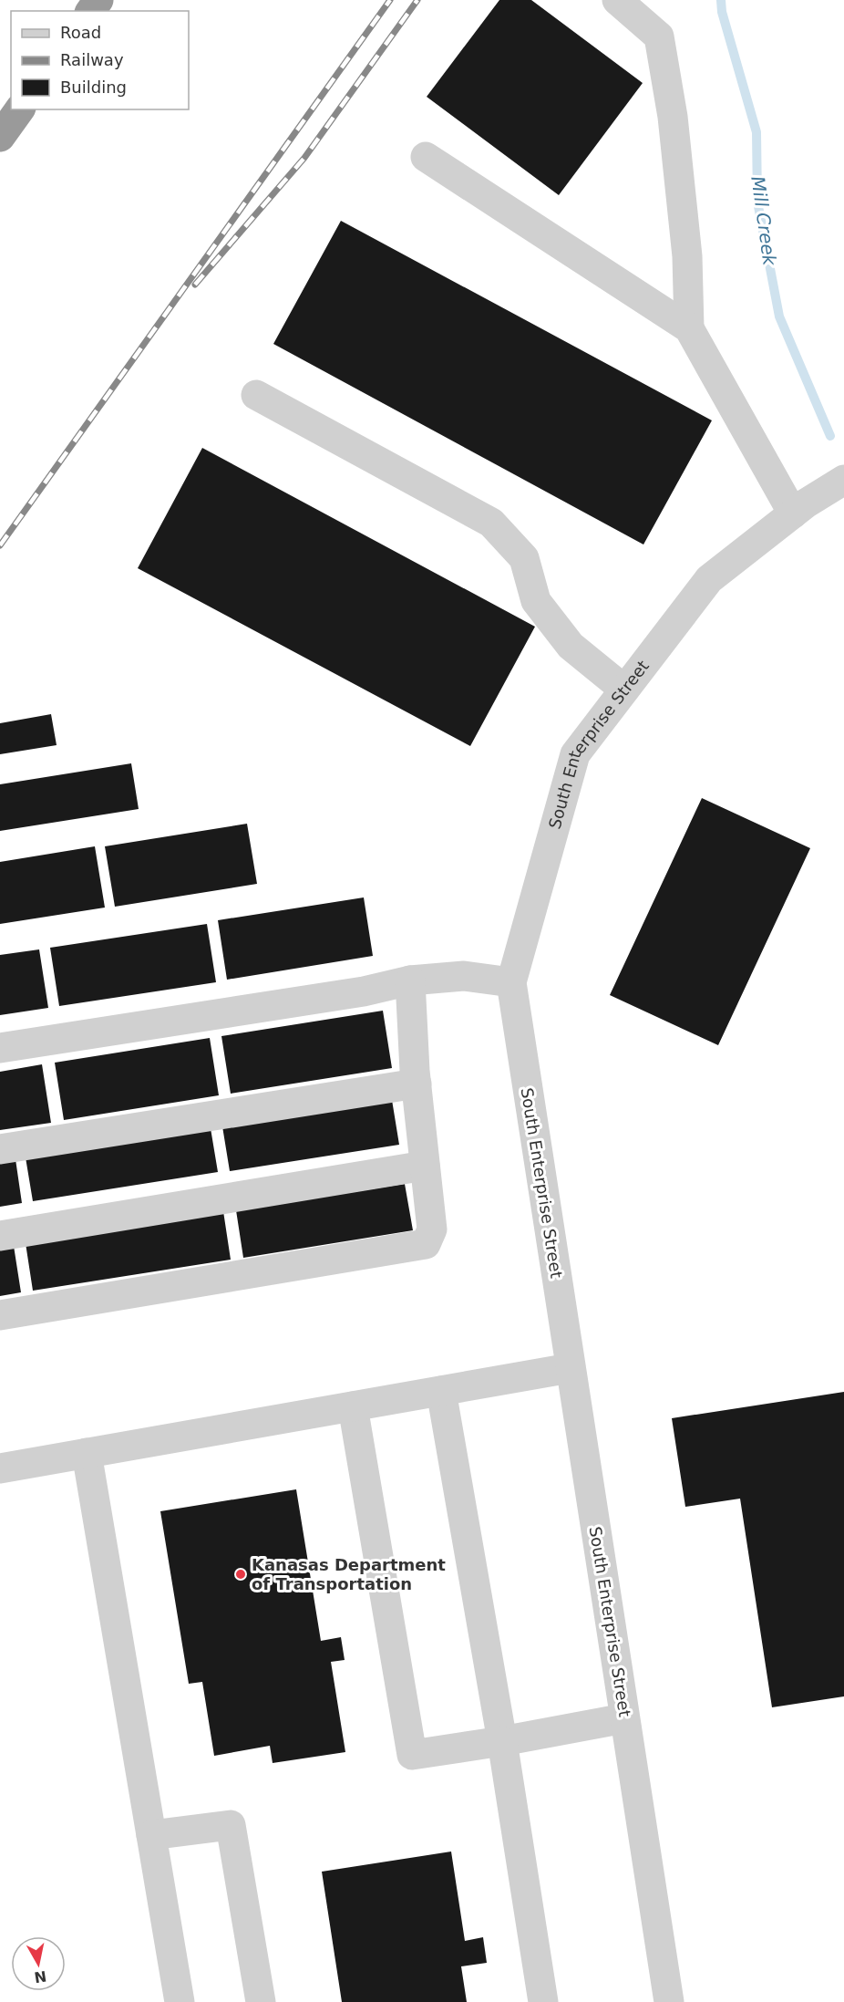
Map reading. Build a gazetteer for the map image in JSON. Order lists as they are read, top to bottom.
{
  "streets": {
    "street": ["South Enterprise Street"]
  },
  "water": ["Mill Creek"],
  "places": ["Kanasas Department of Transportation"],
  "legend": ["Road", "Railway", "Building"],
  "north": "bottom"
}
